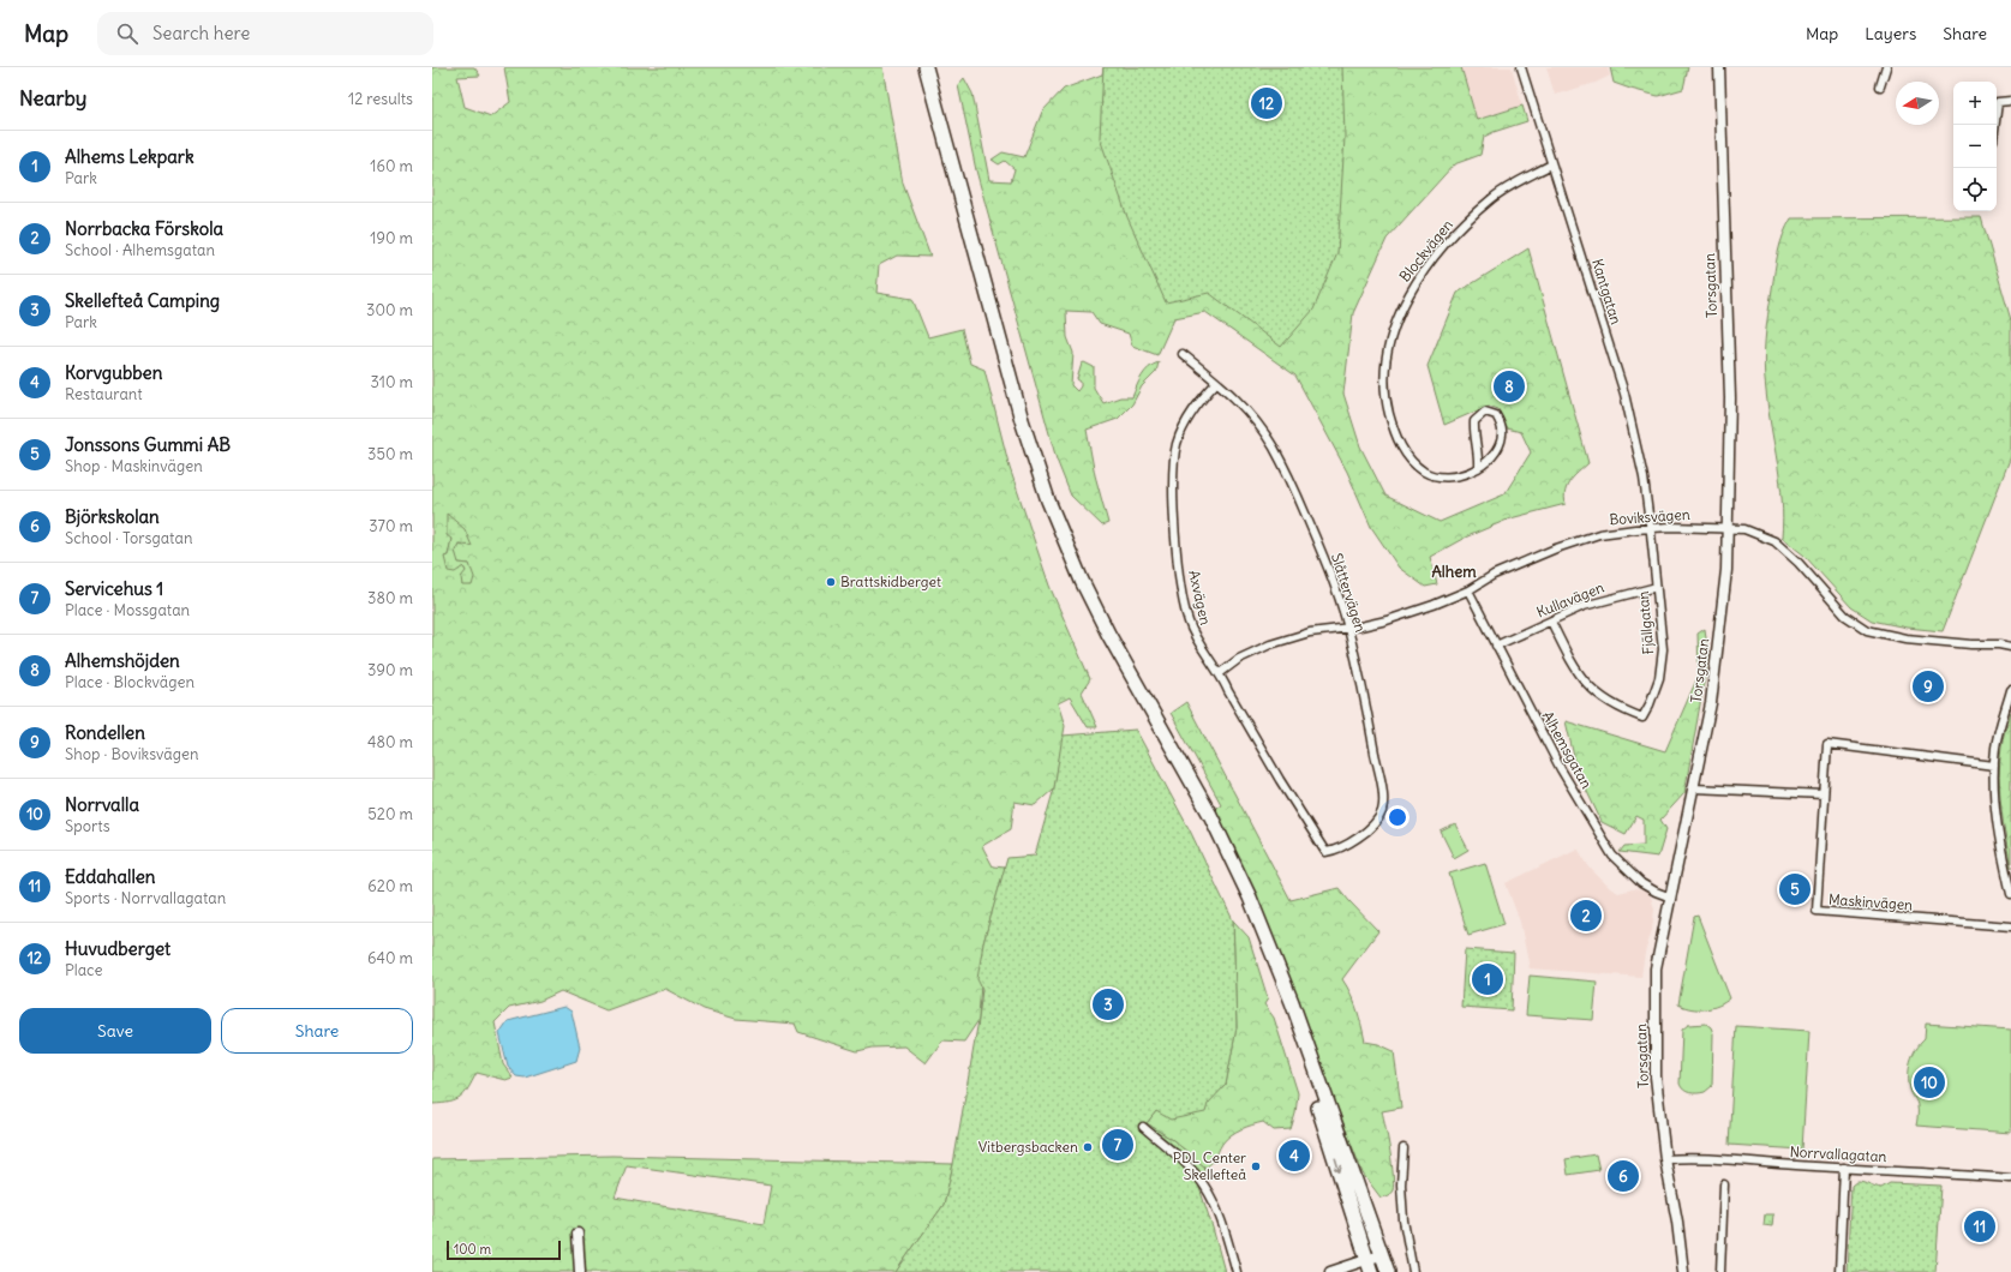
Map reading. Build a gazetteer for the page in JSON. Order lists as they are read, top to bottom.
{
  "streets": {
    "main road": ["Torsgatan"],
    "street": [
      "Blockvägen",
      "Kantgatan",
      "Boviksvägen",
      "Slåttervägen",
      "Axvägen",
      "Kullavägen",
      "Fjällgatan",
      "Alhemsgatan",
      "Maskinvägen",
      "Norrvallagatan"
    ]
  },
  "crossings": [
    ["Blockvägen", "Kantgatan"],
    ["Torsgatan", "Boviksvägen"],
    ["Torsgatan", "Alhemsgatan"],
    ["Torsgatan", "Norrvallagatan"],
    ["Kantgatan", "Boviksvägen"],
    ["Kantgatan", "Fjällgatan"],
    ["Boviksvägen", "Slåttervägen"],
    ["Boviksvägen", "Axvägen"],
    ["Boviksvägen", "Fjällgatan"],
    ["Boviksvägen", "Alhemsgatan"],
    ["Slåttervägen", "Axvägen"],
    ["Kullavägen", "Fjällgatan"],
    ["Kullavägen", "Alhemsgatan"]
  ],
  "districts": ["Alhem"],
  "places": ["Brattskidberget", "Vitbergsbacken", "PDL Center Skellefteå"],
  "scale_bar": "100 m",
  "north": "left",
  "page": {
    "header": "Map",
    "search": "Search here",
    "nav": ["Map", "Layers", "Share"],
    "heading": ["Nearby", "12 results"],
    "map_buttons": ["+", "−"],
    "pins": [
      "12",
      "8",
      "9",
      "5",
      "2",
      "1",
      "3",
      "10",
      "7",
      "4",
      "6",
      "11"
    ],
    "list": [
      {
        "mark": "1",
        "name": "Alhems Lekpark",
        "note": "Park",
        "value": "160 m"
      },
      {
        "mark": "2",
        "name": "Norrbacka Förskola",
        "note": "School · Alhemsgatan",
        "value": "190 m"
      },
      {
        "mark": "3",
        "name": "Skellefteå Camping",
        "note": "Park",
        "value": "300 m"
      },
      {
        "mark": "4",
        "name": "Korvgubben",
        "note": "Restaurant",
        "value": "310 m"
      },
      {
        "mark": "5",
        "name": "Jonssons Gummi AB",
        "note": "Shop · Maskinvägen",
        "value": "350 m"
      },
      {
        "mark": "6",
        "name": "Björkskolan",
        "note": "School · Torsgatan",
        "value": "370 m"
      },
      {
        "mark": "7",
        "name": "Servicehus 1",
        "note": "Place · Mossgatan",
        "value": "380 m"
      },
      {
        "mark": "8",
        "name": "Alhemshöjden",
        "note": "Place · Blockvägen",
        "value": "390 m"
      },
      {
        "mark": "9",
        "name": "Rondellen",
        "note": "Shop · Boviksvägen",
        "value": "480 m"
      },
      {
        "mark": "10",
        "name": "Norrvalla",
        "note": "Sports",
        "value": "520 m"
      },
      {
        "mark": "11",
        "name": "Eddahallen",
        "note": "Sports · Norrvallagatan",
        "value": "620 m"
      },
      {
        "mark": "12",
        "name": "Huvudberget",
        "note": "Place",
        "value": "640 m"
      }
    ],
    "buttons": ["Save", "Share"],
    "scale": "100 m"
  }
}
